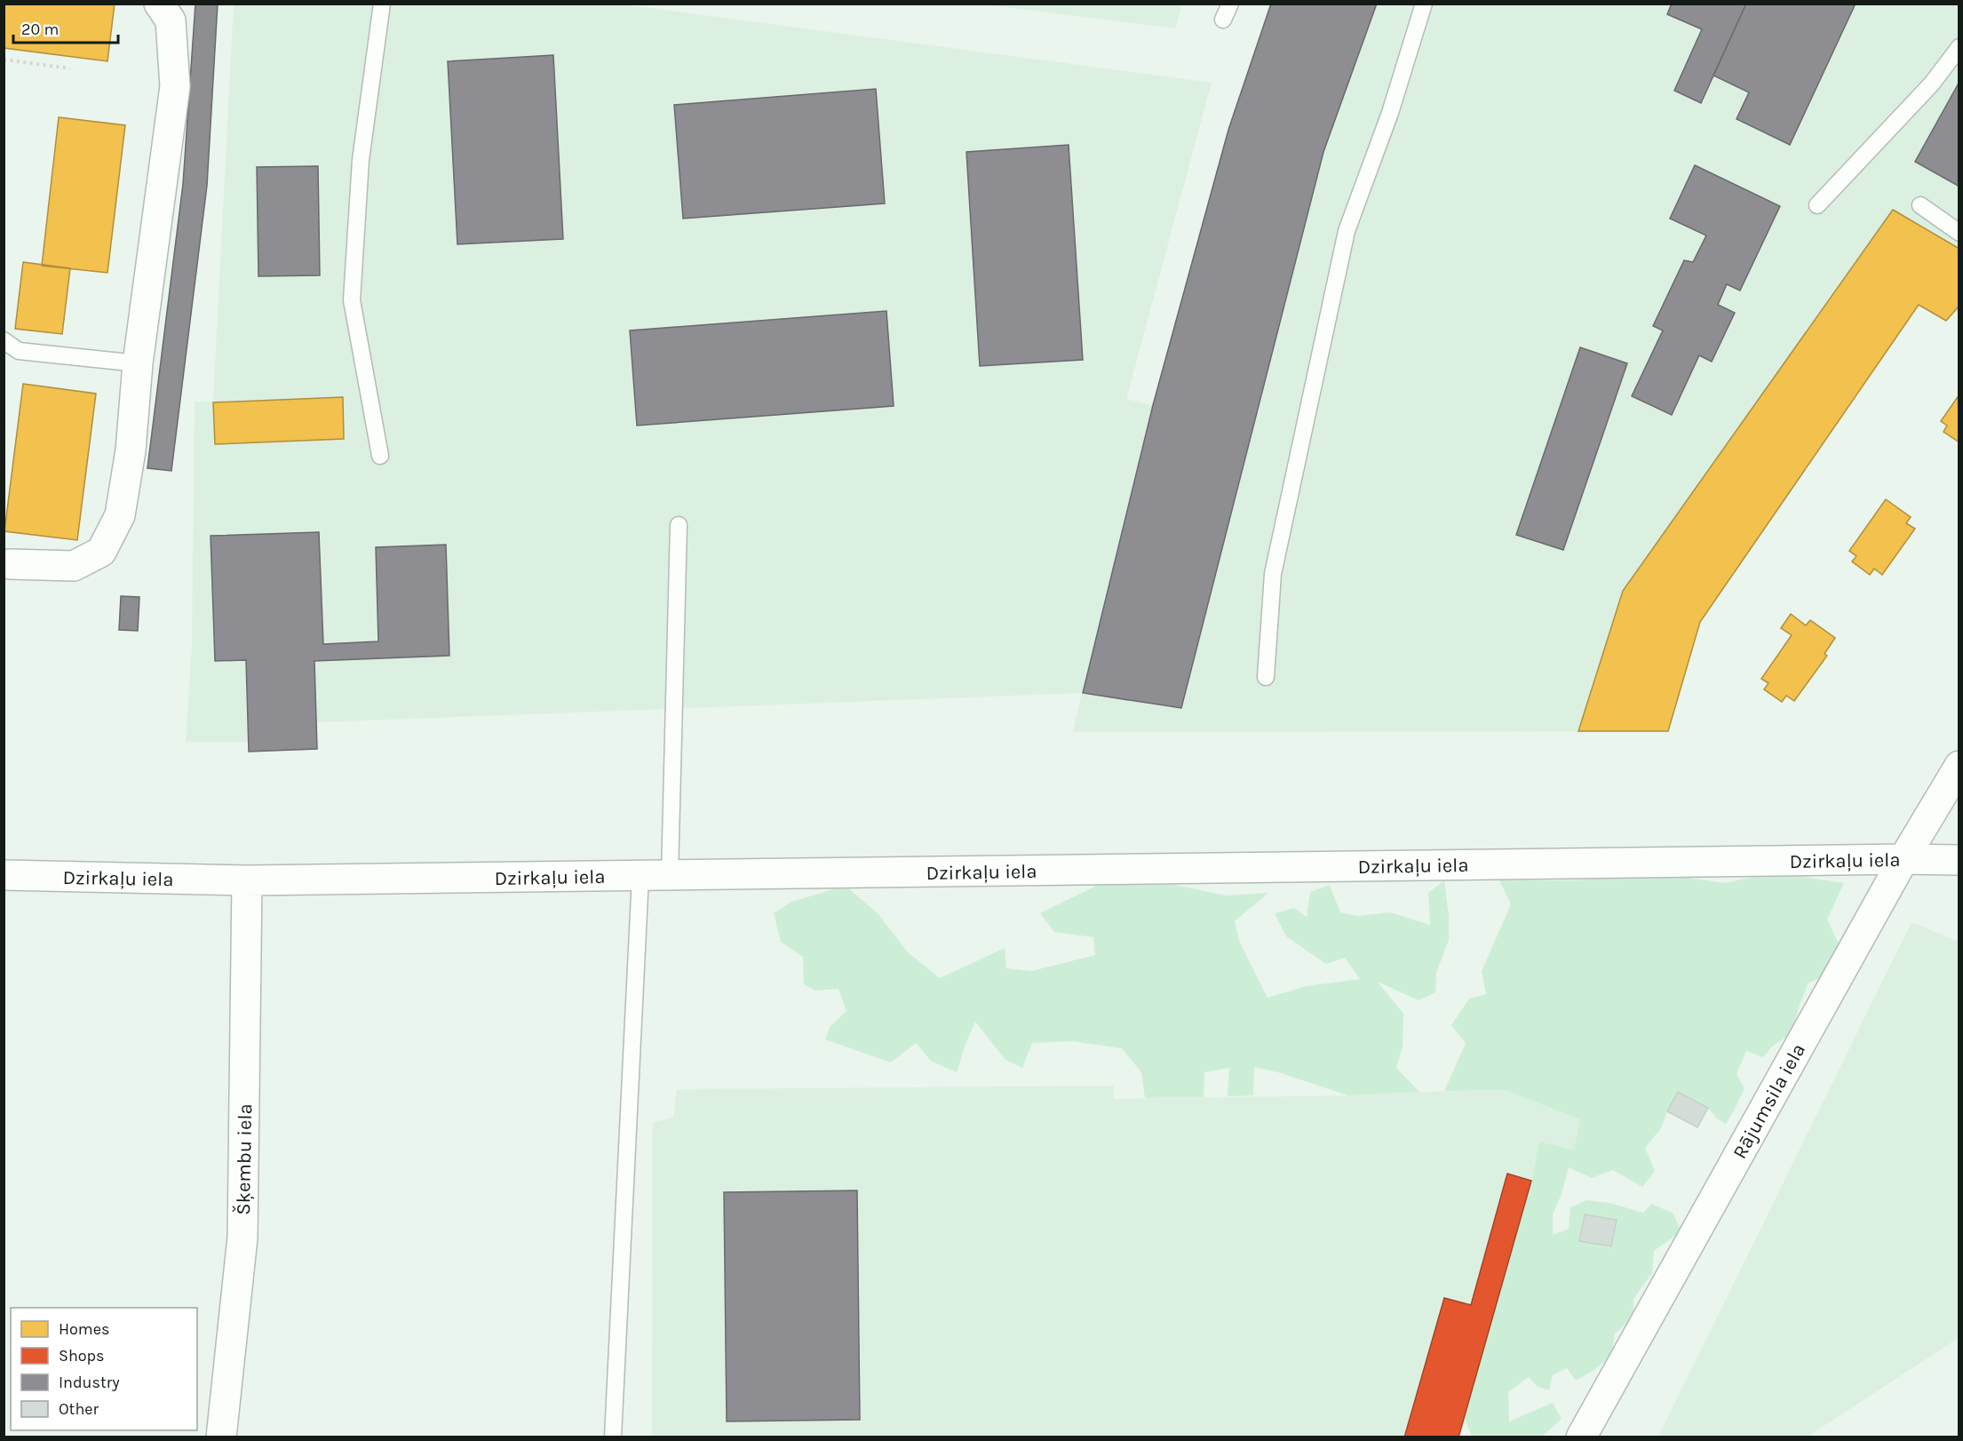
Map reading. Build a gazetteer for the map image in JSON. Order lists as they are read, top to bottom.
{
  "streets": {
    "street": ["Dzirkaļu iela", "Rājumsila iela", "Šķembu iela"]
  },
  "crossings": [
    ["Dzirkaļu iela", "Rājumsila iela"],
    ["Dzirkaļu iela", "Šķembu iela"]
  ],
  "legend": [
    "Homes",
    "Shops",
    "Industry",
    "Other"
  ],
  "scale_bar": "20 m"
}
